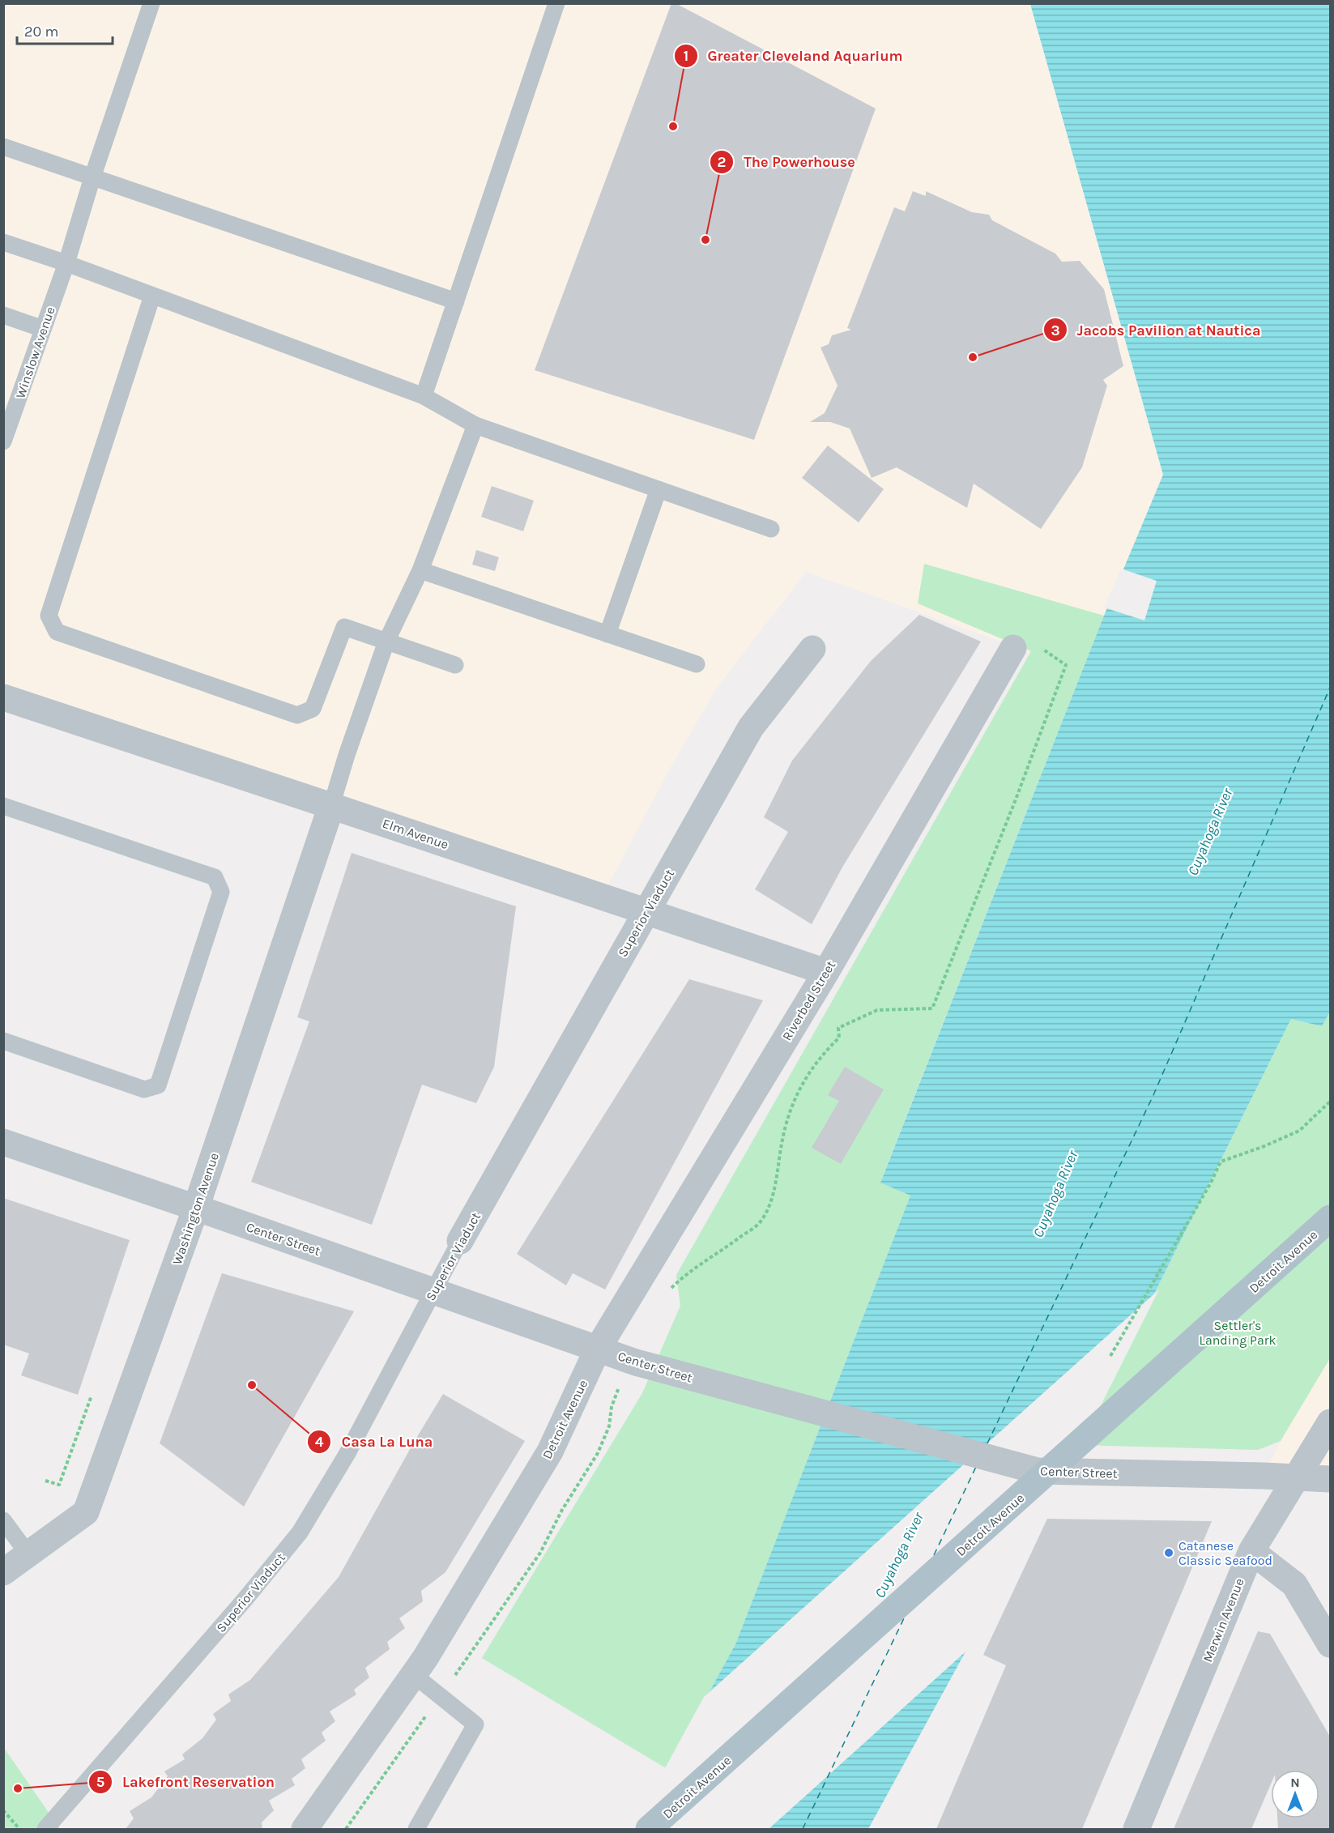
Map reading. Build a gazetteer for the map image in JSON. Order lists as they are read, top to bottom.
{
  "streets": {
    "main road": ["Detroit Avenue"],
    "street": [
      "Elm Avenue",
      "Superior Viaduct",
      "Riverbed Street",
      "Washington Avenue",
      "Center Street",
      "Merwin Avenue"
    ],
    "lane": ["Winslow Avenue"]
  },
  "crossings": [
    ["Elm Avenue", "Riverbed Street"],
    ["Elm Avenue", "Washington Avenue"],
    ["Riverbed Street", "Center Street"],
    ["Riverbed Street", "Detroit Avenue"],
    ["Washington Avenue", "Center Street"],
    ["Center Street", "Detroit Avenue"],
    ["Center Street", "Merwin Avenue"]
  ],
  "water": ["Cuyahoga River"],
  "parks": ["Settler's Landing Park"],
  "places": [
    "Greater Cleveland Aquarium",
    "The Powerhouse",
    "Jacobs Pavilion at Nautica",
    "Casa La Luna",
    "Catanese Classic Seafood",
    "Lakefront Reservation"
  ],
  "scale_bar": "20 m",
  "north": "top"
}
